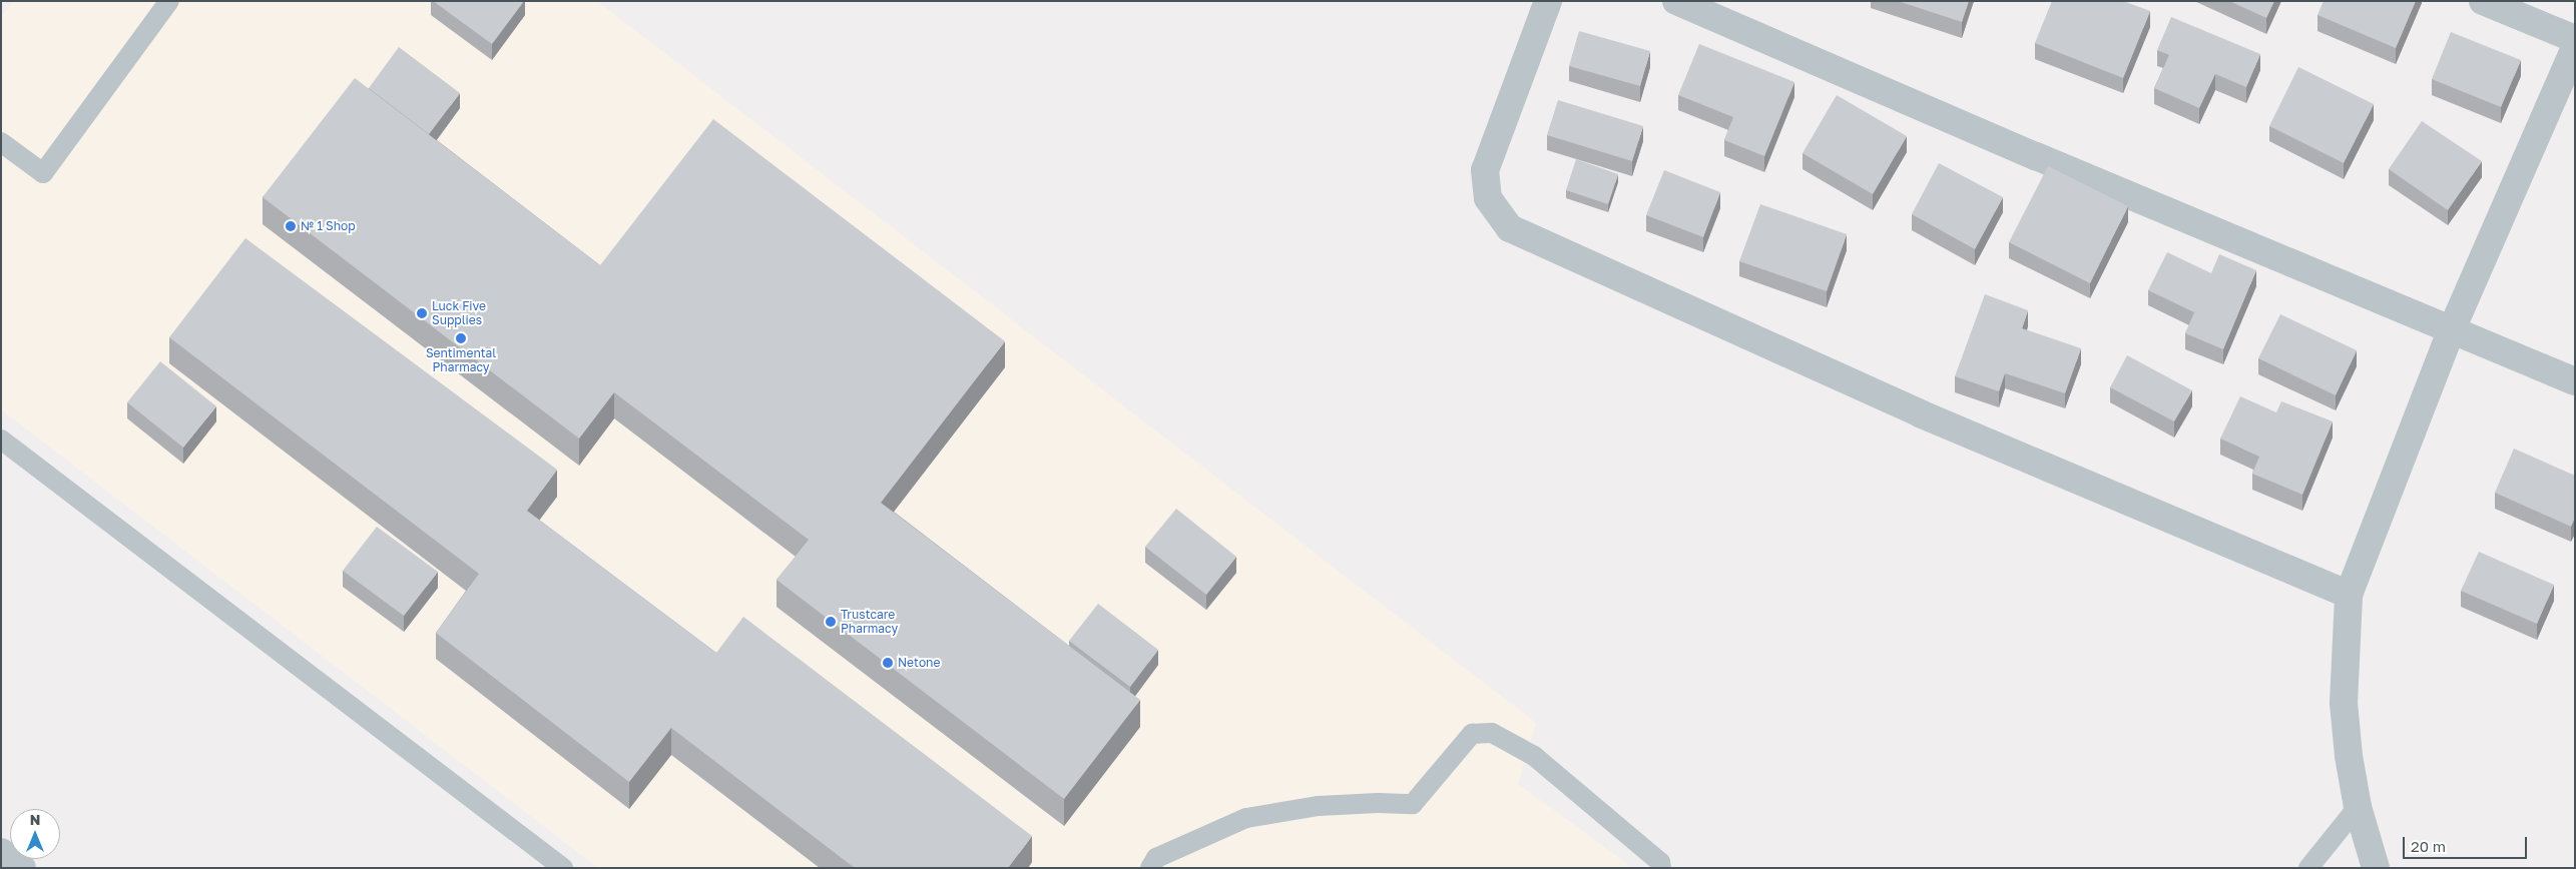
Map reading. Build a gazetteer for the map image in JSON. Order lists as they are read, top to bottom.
{
  "places": [
    "№ 1 Shop",
    "Luck Five Supplies",
    "Sentimental Pharmacy",
    "Trustcare Pharmacy",
    "Netone"
  ],
  "scale_bar": "20 m",
  "north": "top"
}
